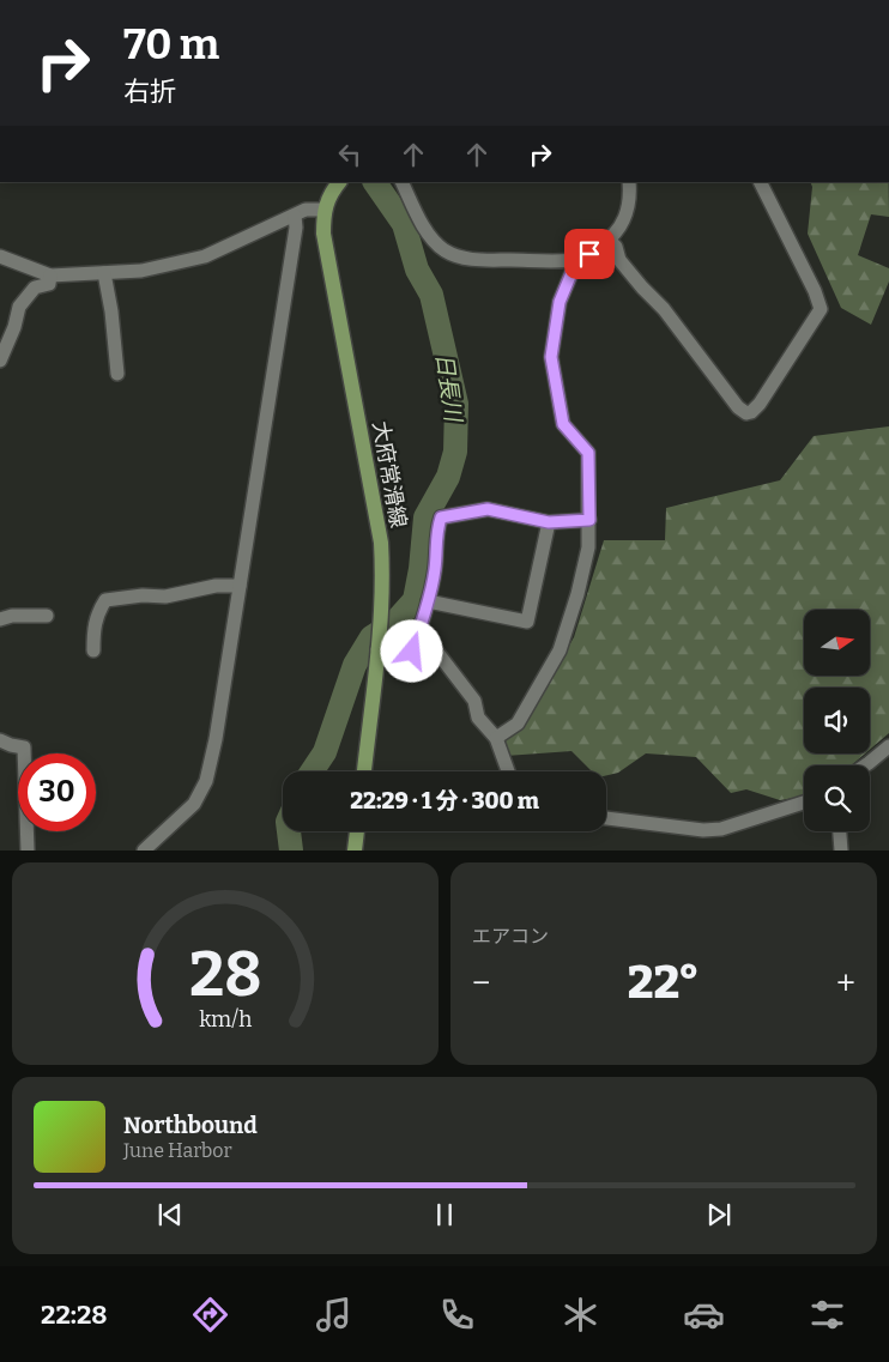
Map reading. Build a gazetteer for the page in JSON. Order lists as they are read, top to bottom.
{
  "streets": {
    "main road": ["大府常滑線"]
  },
  "water": ["日長川"],
  "north": "right",
  "page": {
    "turn": ["70 m", "右折"],
    "limit": "30",
    "trip": "22:29 · 1 分 · 300 m",
    "tile": "エアコン",
    "heat": ["−", "22°", "+"],
    "song": ["Northbound", "June Harbor"],
    "tabs": "22:28",
    "gauge": ["28", "km/h"]
  }
}
